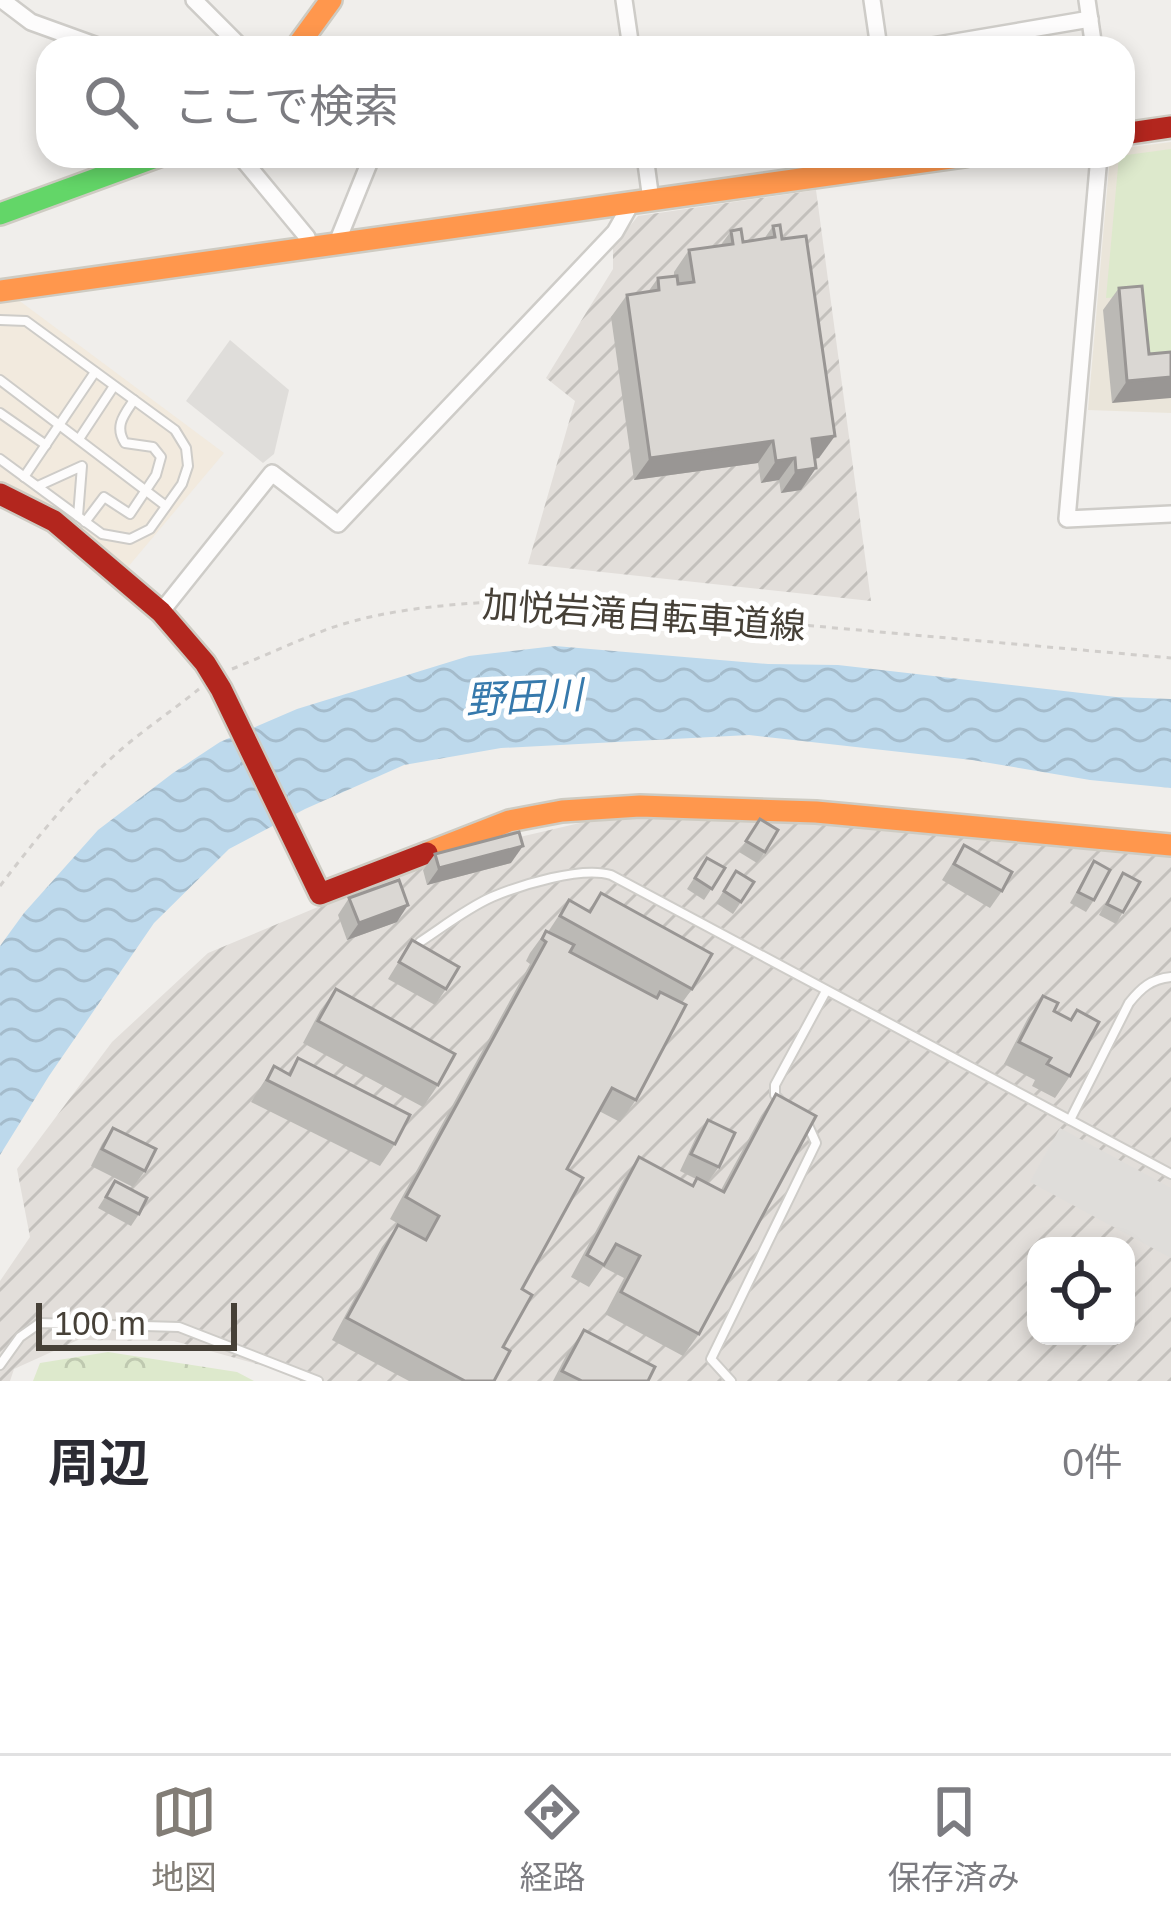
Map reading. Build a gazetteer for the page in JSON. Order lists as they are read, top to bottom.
{
  "streets": {
    "path": ["加悦岩滝自転車道線"]
  },
  "water": ["野田川"],
  "scale_bar": "100 m",
  "page": {
    "search": "ここで検索",
    "scale": "100 m",
    "heading": ["周辺", "0件"],
    "nav": ["地図", "経路", "保存済み"]
  }
}
